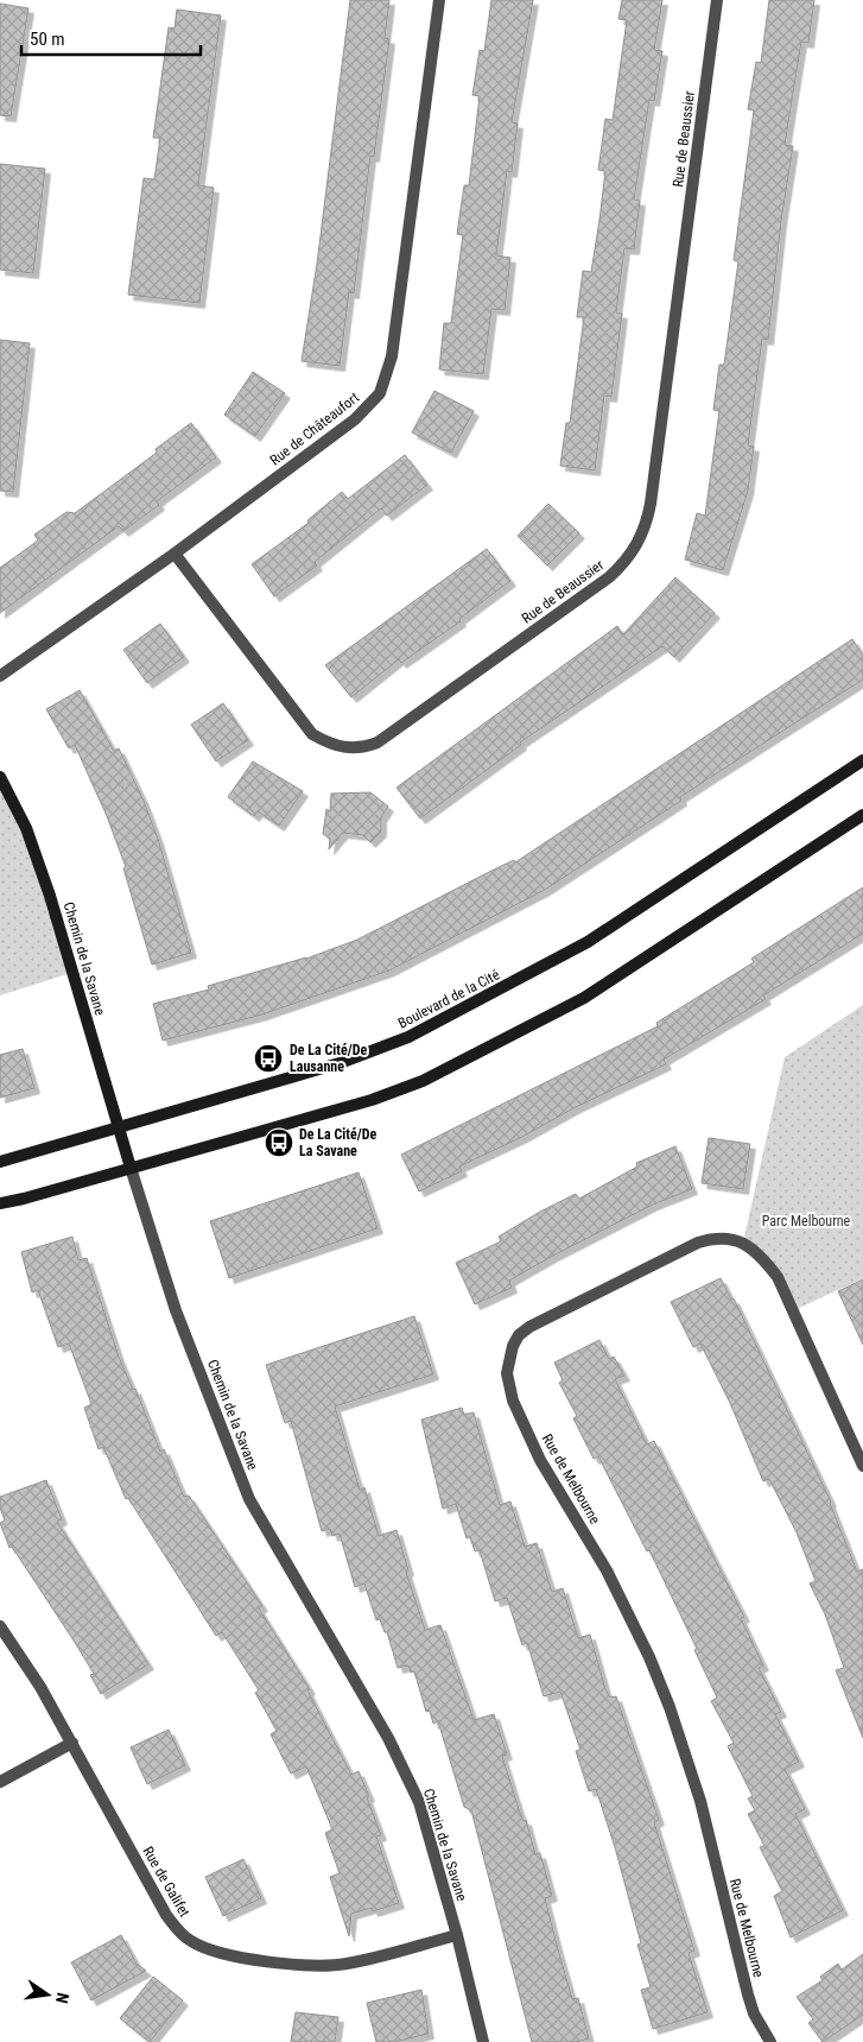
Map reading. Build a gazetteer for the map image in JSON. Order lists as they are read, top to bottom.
{
  "streets": {
    "street": [
      "Rue de Beaussier",
      "Rue de Châteaufort",
      "Chemin de la Savane",
      "Boulevard de la Cité",
      "Rue de Melbourne",
      "Rue de Galifet"
    ]
  },
  "crossings": [
    ["Rue de Beaussier", "Rue de Châteaufort"],
    ["Chemin de la Savane", "Boulevard de la Cité"],
    ["Chemin de la Savane", "Rue de Galifet"]
  ],
  "parks": ["Parc Melbourne"],
  "places": {
    "bus stop": ["De La Cité/De Lausanne", "De La Cité/De La Savane"]
  },
  "scale_bar": "50 m",
  "north": "right"
}
